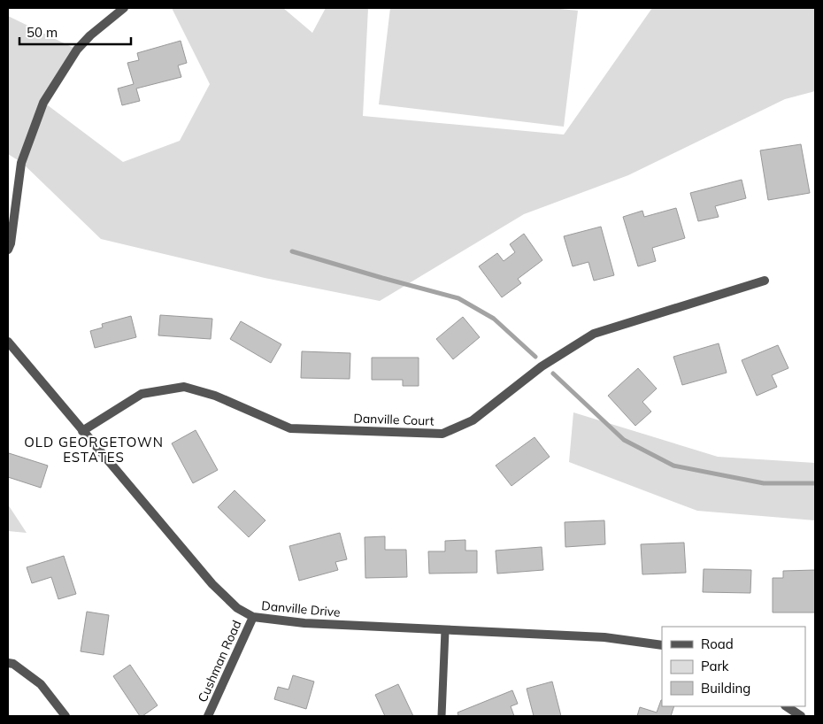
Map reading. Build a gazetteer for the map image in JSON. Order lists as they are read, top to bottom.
{
  "streets": {
    "street": ["Danville Court", "Danville Drive", "Cushman Road"]
  },
  "crossings": [
    ["Danville Court", "Danville Drive"],
    ["Danville Drive", "Cushman Road"]
  ],
  "districts": ["OLD GEORGETOWN ESTATES"],
  "legend": ["Road", "Park", "Building"],
  "scale_bar": "50 m"
}
